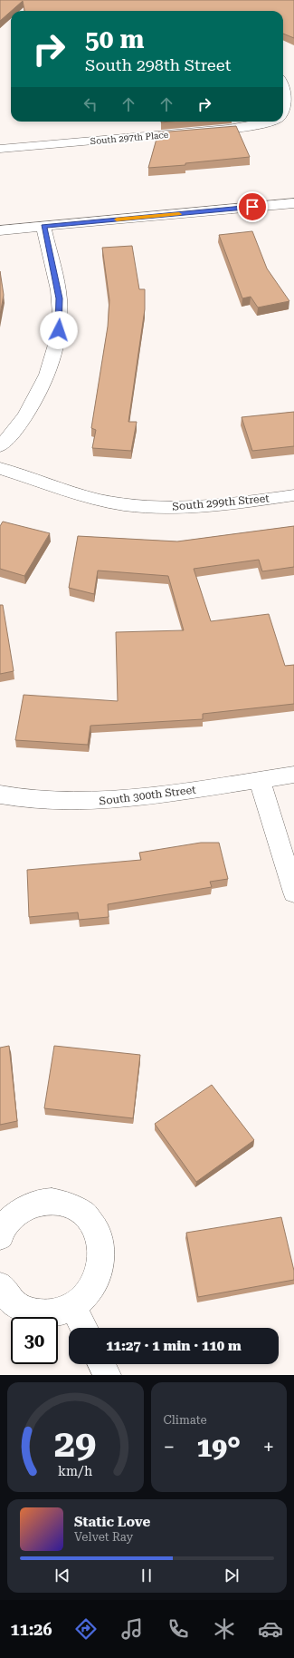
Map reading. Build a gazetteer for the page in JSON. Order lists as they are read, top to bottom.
{
  "streets": {
    "street": ["South 297th Place", "South 299th Street", "South 300th Street"]
  },
  "page": {
    "turn": ["50 m", "South 298th Street"],
    "limit": "30",
    "trip": "11:27 · 1 min · 110 m",
    "tile": "Climate",
    "heat": ["−", "19°", "+"],
    "song": ["Static Love", "Velvet Ray"],
    "tabs": "11:26",
    "gauge": ["29", "km/h"]
  }
}
